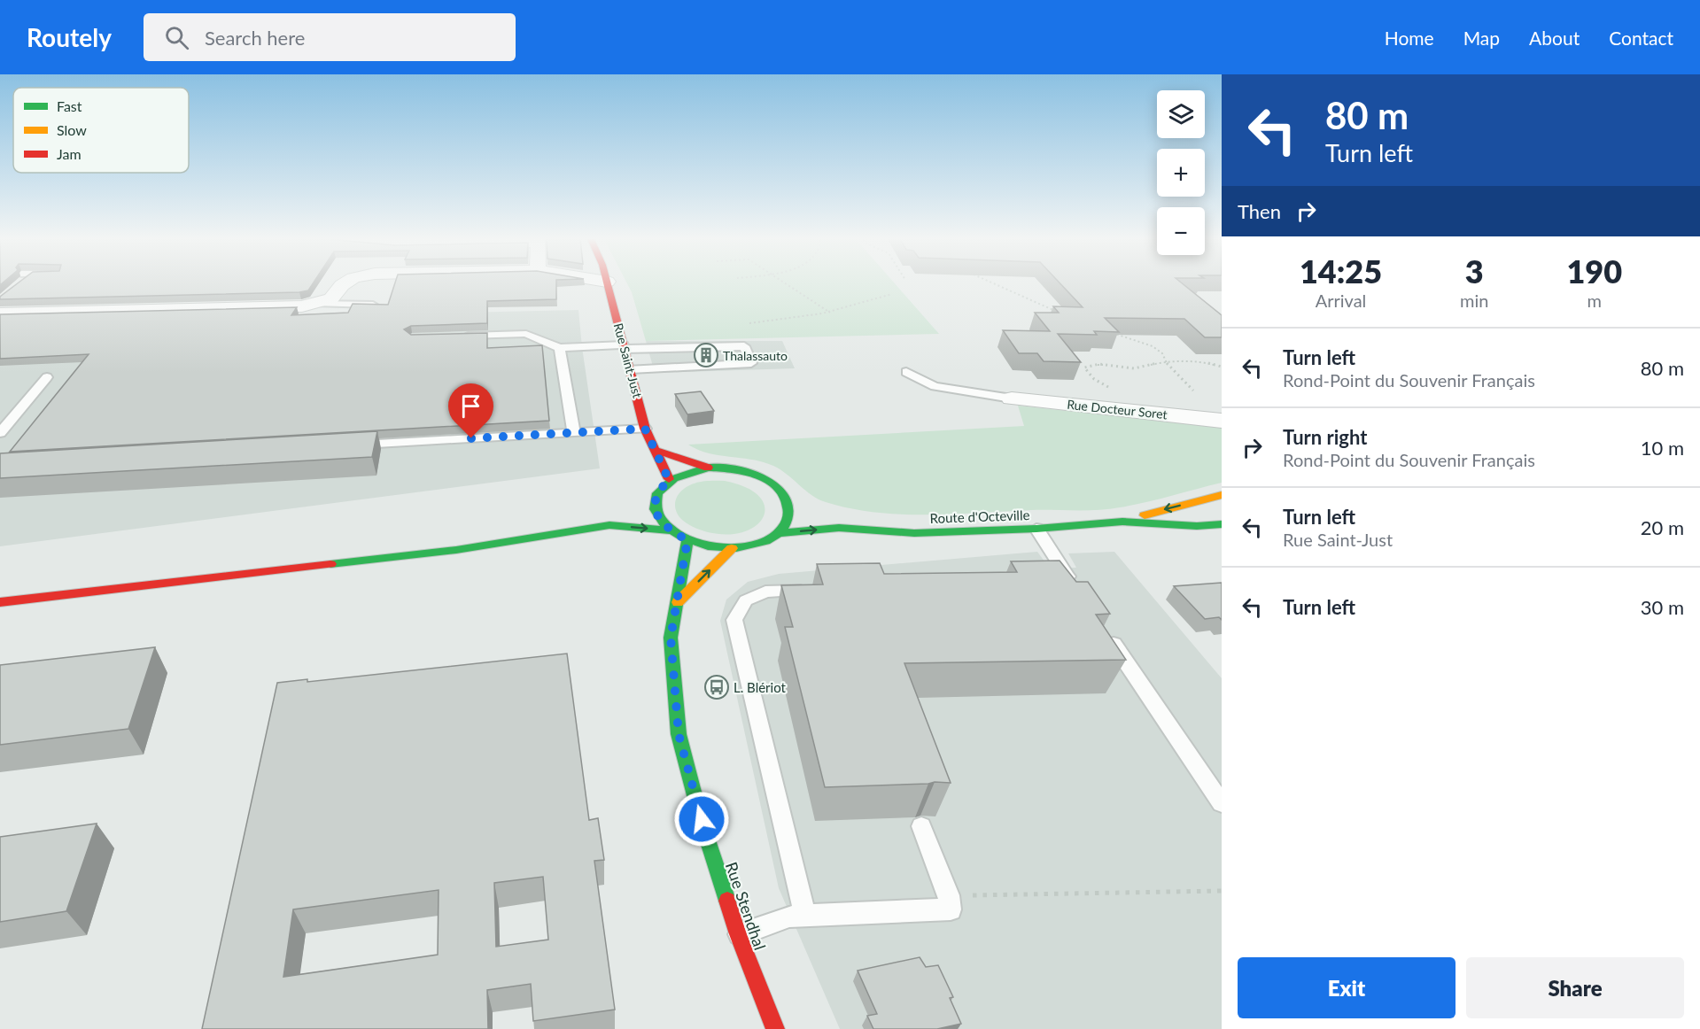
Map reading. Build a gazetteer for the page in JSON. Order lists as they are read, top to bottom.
{
  "streets": {
    "main road": ["Rue Saint-Just", "Route d'Octeville", "Rue Stendhal"],
    "street": ["Rue Docteur Soret"]
  },
  "crossings": [
    ["Rue Saint-Just", "Route d'Octeville"],
    ["Rue Saint-Just", "Rue Stendhal"],
    ["Route d'Octeville", "Rue Stendhal"]
  ],
  "places": {
    "building": ["Thalassauto"],
    "bus stop": ["L. Blériot"]
  },
  "legend": ["Fast", "Slow", "Jam"],
  "page": {
    "header": "Routely",
    "search": "Search here",
    "nav": [
      "Home",
      "Map",
      "About",
      "Contact"
    ],
    "turn": ["80 m", "Turn left"],
    "map_buttons": ["+", "−"],
    "then": "Then",
    "eta": [
      "14:25",
      "Arrival",
      "3",
      "min",
      "190",
      "m"
    ],
    "list": [
      {
        "name": "Turn left",
        "note": "Rond-Point du Souvenir Français",
        "value": "80 m"
      },
      {
        "name": "Turn right",
        "note": "Rond-Point du Souvenir Français",
        "value": "10 m"
      },
      {
        "name": "Turn left",
        "note": "Rue Saint-Just",
        "value": "20 m"
      },
      {
        "name": "Turn left",
        "value": "30 m"
      }
    ],
    "buttons": ["Exit", "Share"]
  }
}
